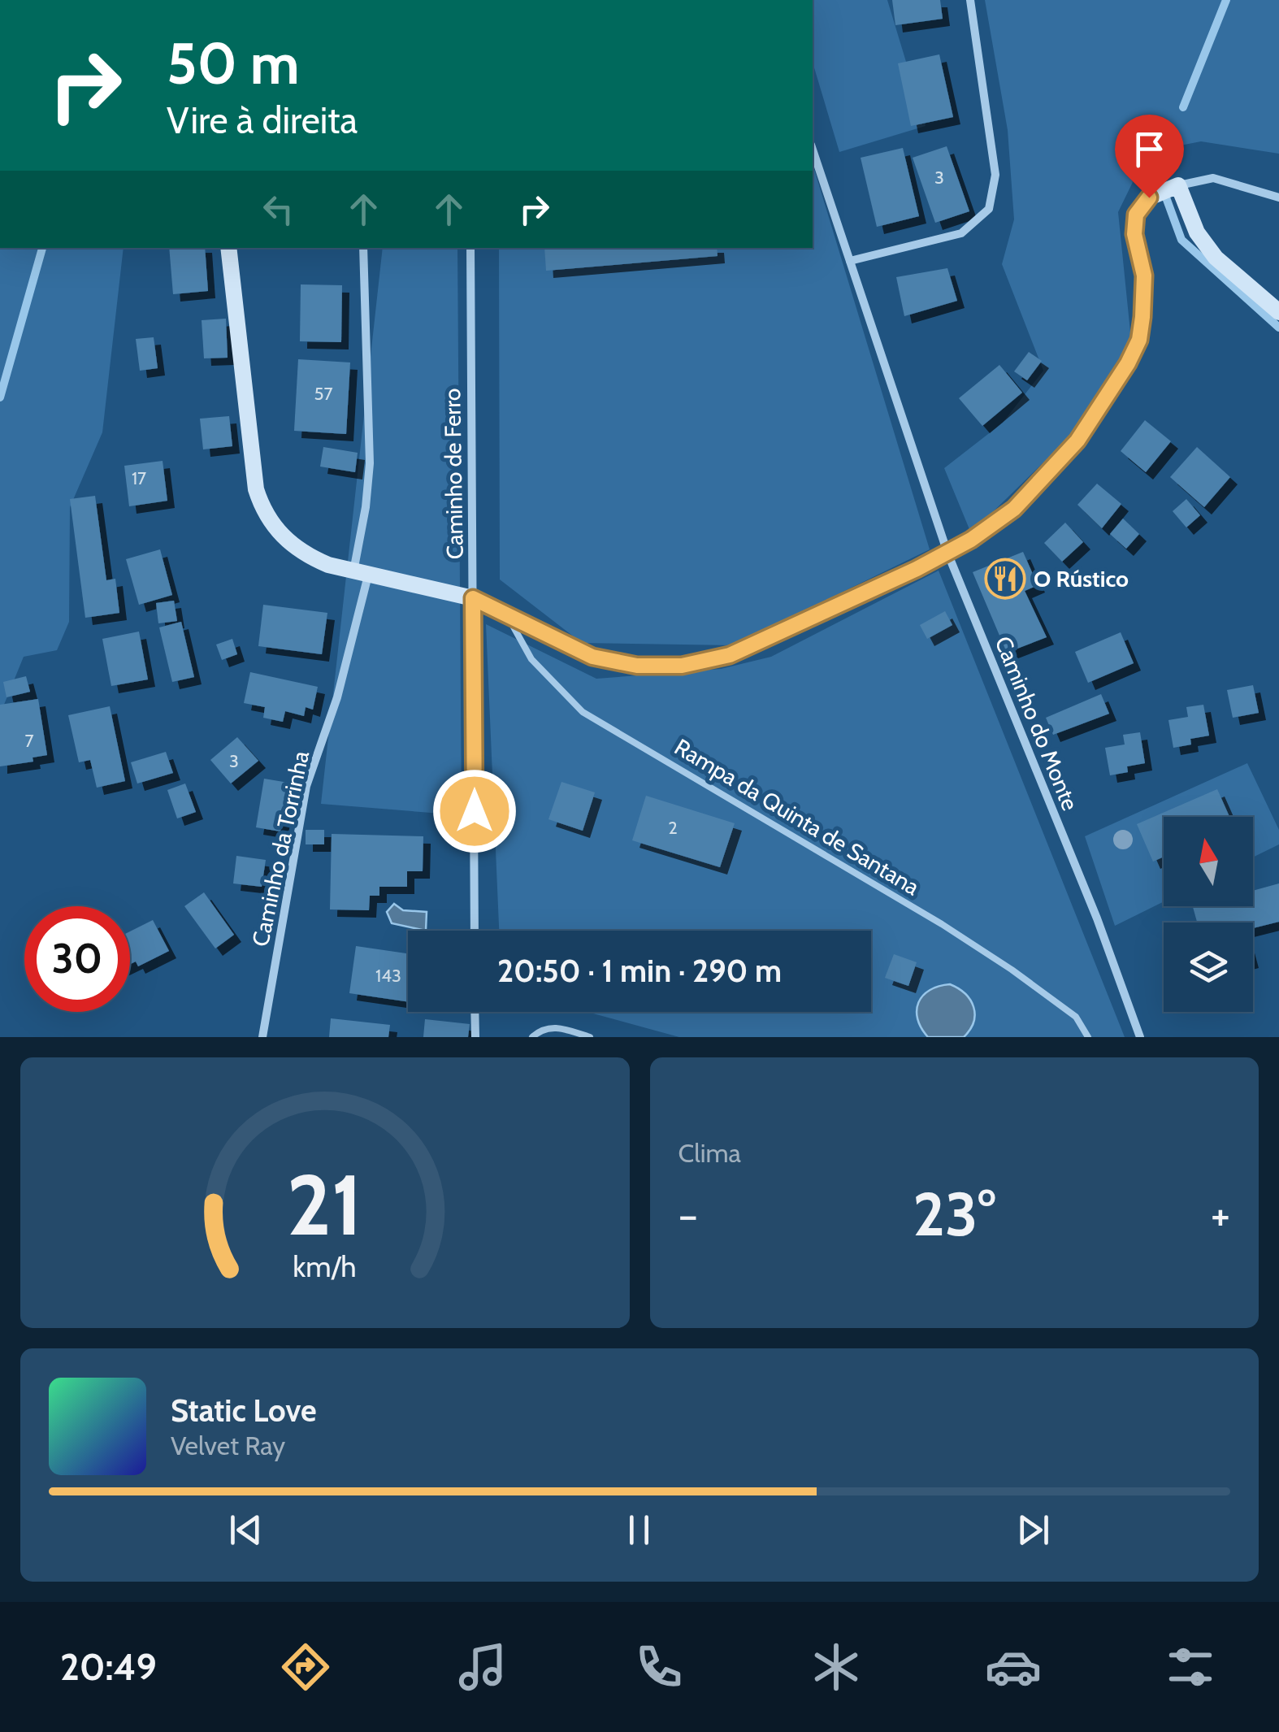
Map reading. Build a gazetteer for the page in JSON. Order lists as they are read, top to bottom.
{
  "streets": {
    "street": ["Caminho de Ferro", "Caminho do Monte", "Caminho da Torrinha"],
    "lane": ["Rampa da Quinta de Santana"]
  },
  "places": {
    "restaurant": ["O Rústico"]
  },
  "house_numbers": [
    "3",
    "57",
    "17",
    "7",
    "3",
    "2",
    "143"
  ],
  "north": "top",
  "page": {
    "turn": ["50 m", "Vire à direita"],
    "limit": "30",
    "trip": "20:50 · 1 min · 290 m",
    "tile": "Clima",
    "heat": ["−", "23°", "+"],
    "song": ["Static Love", "Velvet Ray"],
    "tabs": "20:49",
    "gauge": ["21", "km/h"]
  }
}
